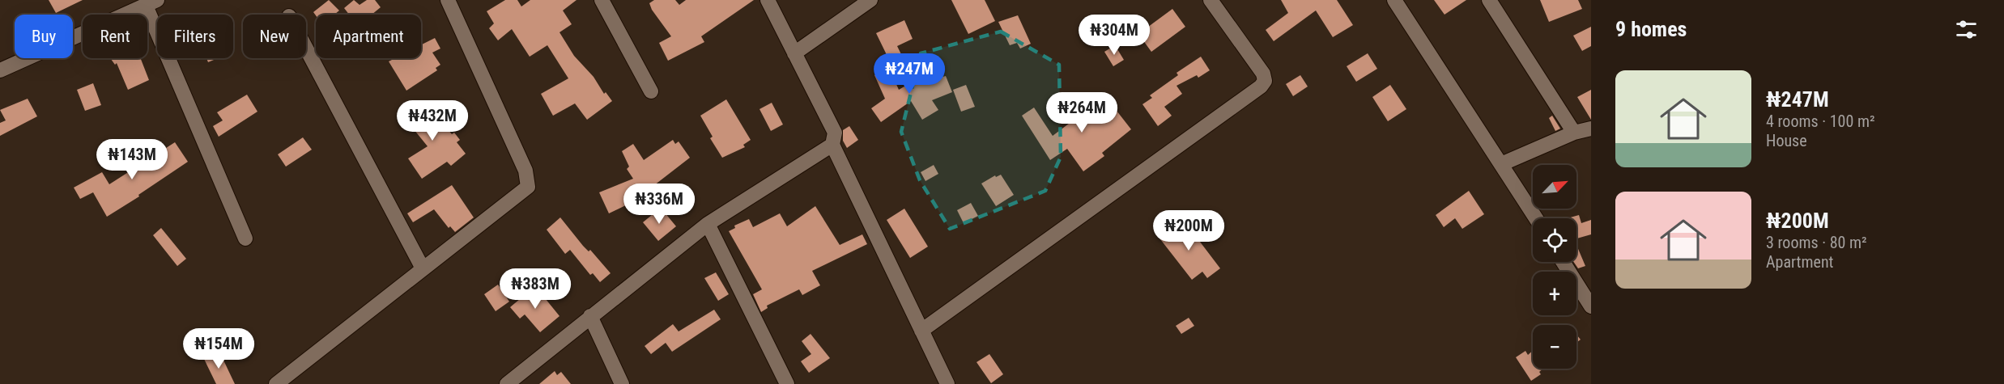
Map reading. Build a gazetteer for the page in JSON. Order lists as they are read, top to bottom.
{
  "north": "top right",
  "page": {
    "heading": "9 homes",
    "price": [
      "₦304M",
      "₦247M",
      "₦264M",
      "₦432M",
      "₦143M",
      "₦336M",
      "₦200M",
      "₦383M",
      "₦154M"
    ],
    "chip": [
      "Buy",
      "Rent",
      "Filters",
      "New",
      "Apartment"
    ],
    "list": [
      {
        "name": "₦247M",
        "note": "4 rooms · 100 m² · House"
      },
      {
        "name": "₦200M",
        "note": "3 rooms · 80 m² · Apartment"
      }
    ],
    "map_buttons": ["+", "−"]
  }
}
